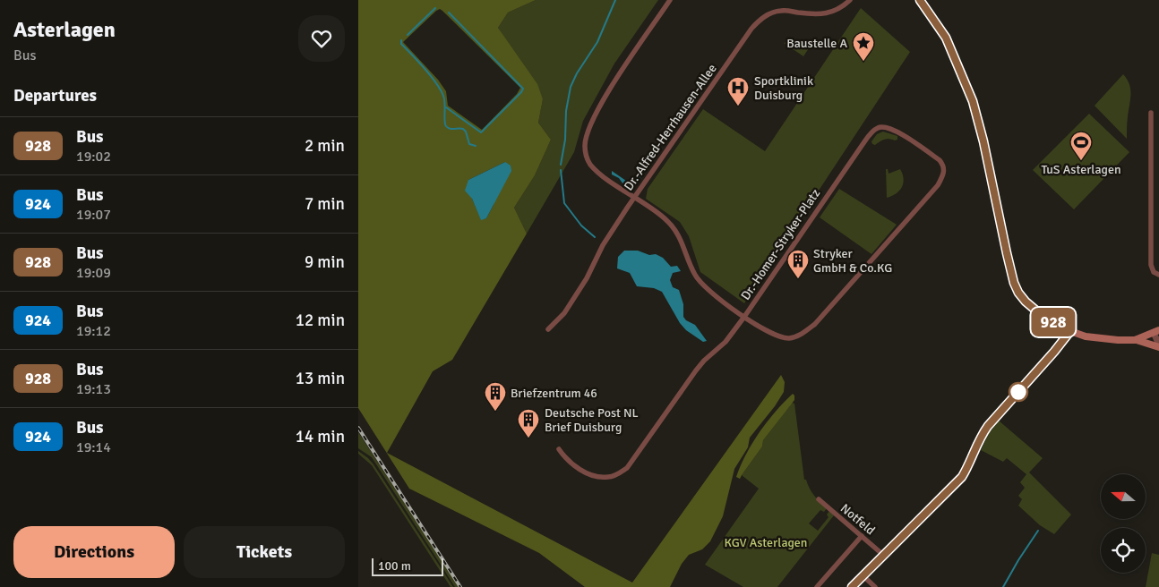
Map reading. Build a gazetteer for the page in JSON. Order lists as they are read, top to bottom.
{
  "streets": {
    "street": ["Dr.-Alfred-Herrhausen-Allee", "Dr.-Homer-Stryker-Platz", "Notfeld"]
  },
  "parks": ["KGV Asterlagen"],
  "places": {
    "place": ["Baustelle A"],
    "hospital": ["Sportklinik Duisburg"],
    "sports": ["TuS Asterlagen"],
    "building": ["Stryker GmbH & Co.KG", "Briefzentrum 46", "Deutsche Post NL Brief Duisburg"]
  },
  "lines": ["bus line 928"],
  "scale_bar": "100 m",
  "north": "left",
  "page": {
    "heading": [
      ["Asterlagen", "Bus"],
      "Departures"
    ],
    "on_map": "928",
    "list": [
      {
        "mark": "928",
        "name": "Bus",
        "note": "19:02",
        "value": "2 min"
      },
      {
        "mark": "924",
        "name": "Bus",
        "note": "19:07",
        "value": "7 min"
      },
      {
        "mark": "928",
        "name": "Bus",
        "note": "19:09",
        "value": "9 min"
      },
      {
        "mark": "924",
        "name": "Bus",
        "note": "19:12",
        "value": "12 min"
      },
      {
        "mark": "928",
        "name": "Bus",
        "note": "19:13",
        "value": "13 min"
      },
      {
        "mark": "924",
        "name": "Bus",
        "note": "19:14",
        "value": "14 min"
      }
    ],
    "buttons": ["Directions", "Tickets"],
    "scale": "100 m"
  }
}
